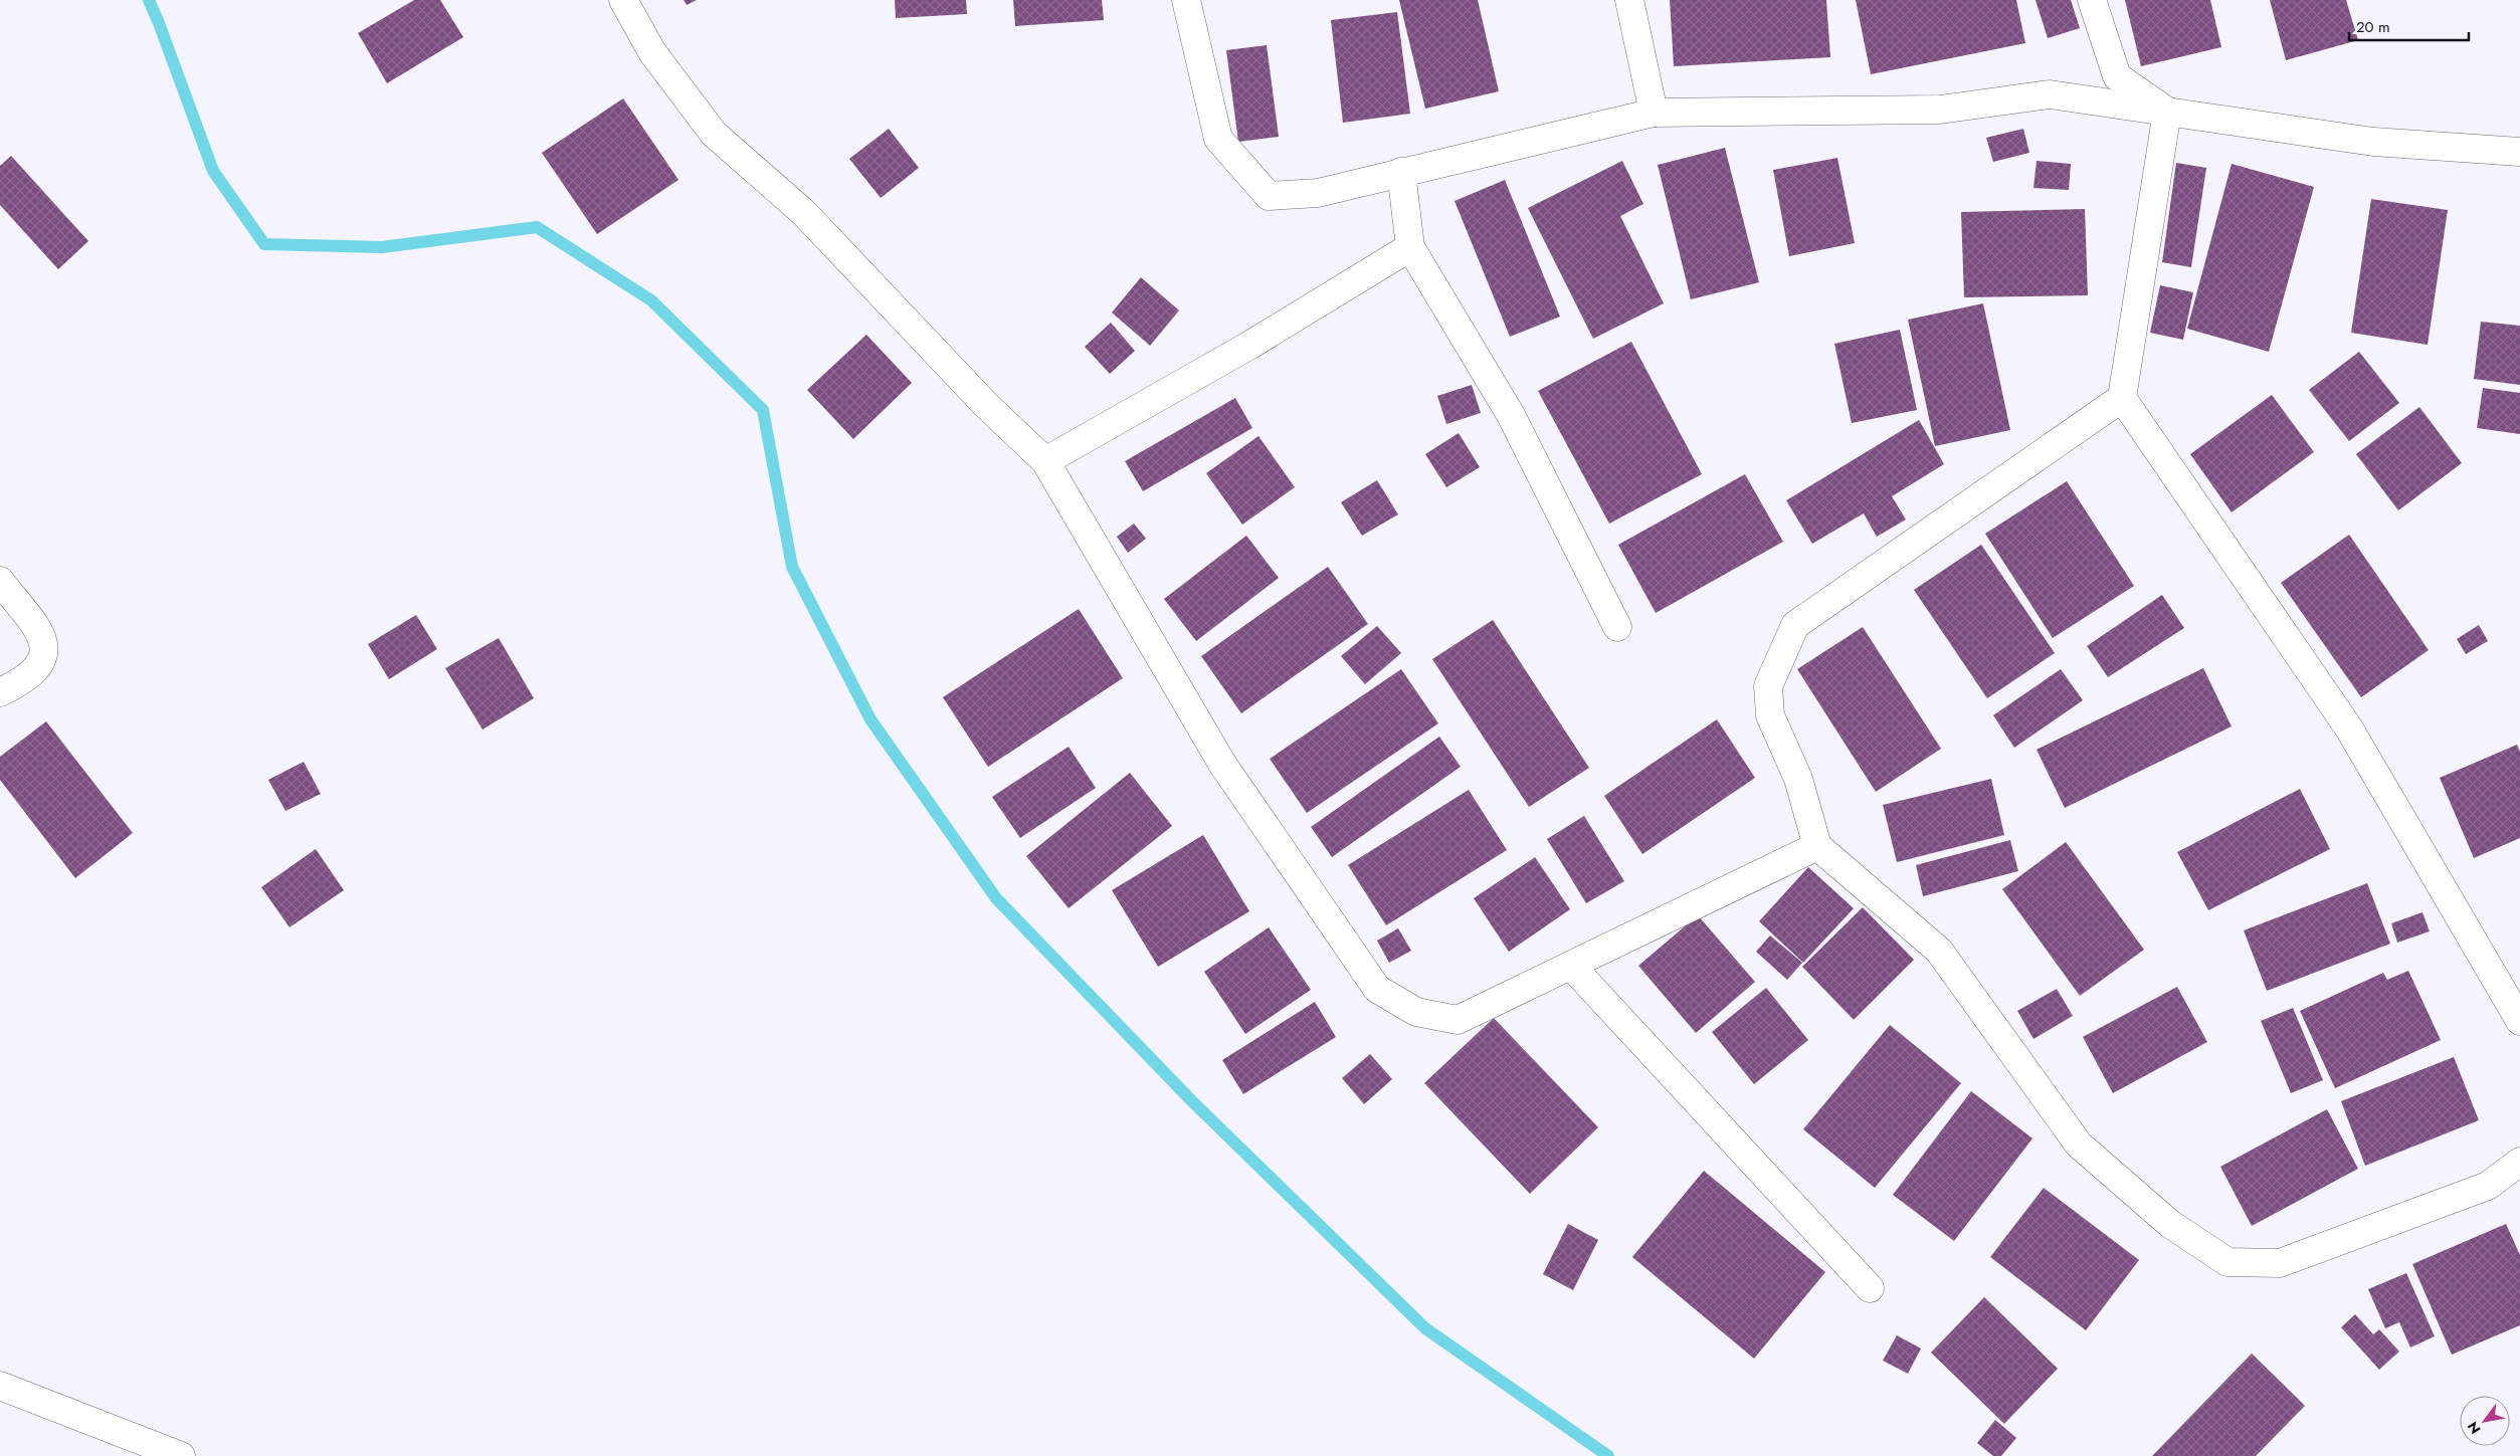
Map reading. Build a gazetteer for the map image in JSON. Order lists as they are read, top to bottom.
{
  "scale_bar": "20 m",
  "north": "bottom left"
}
